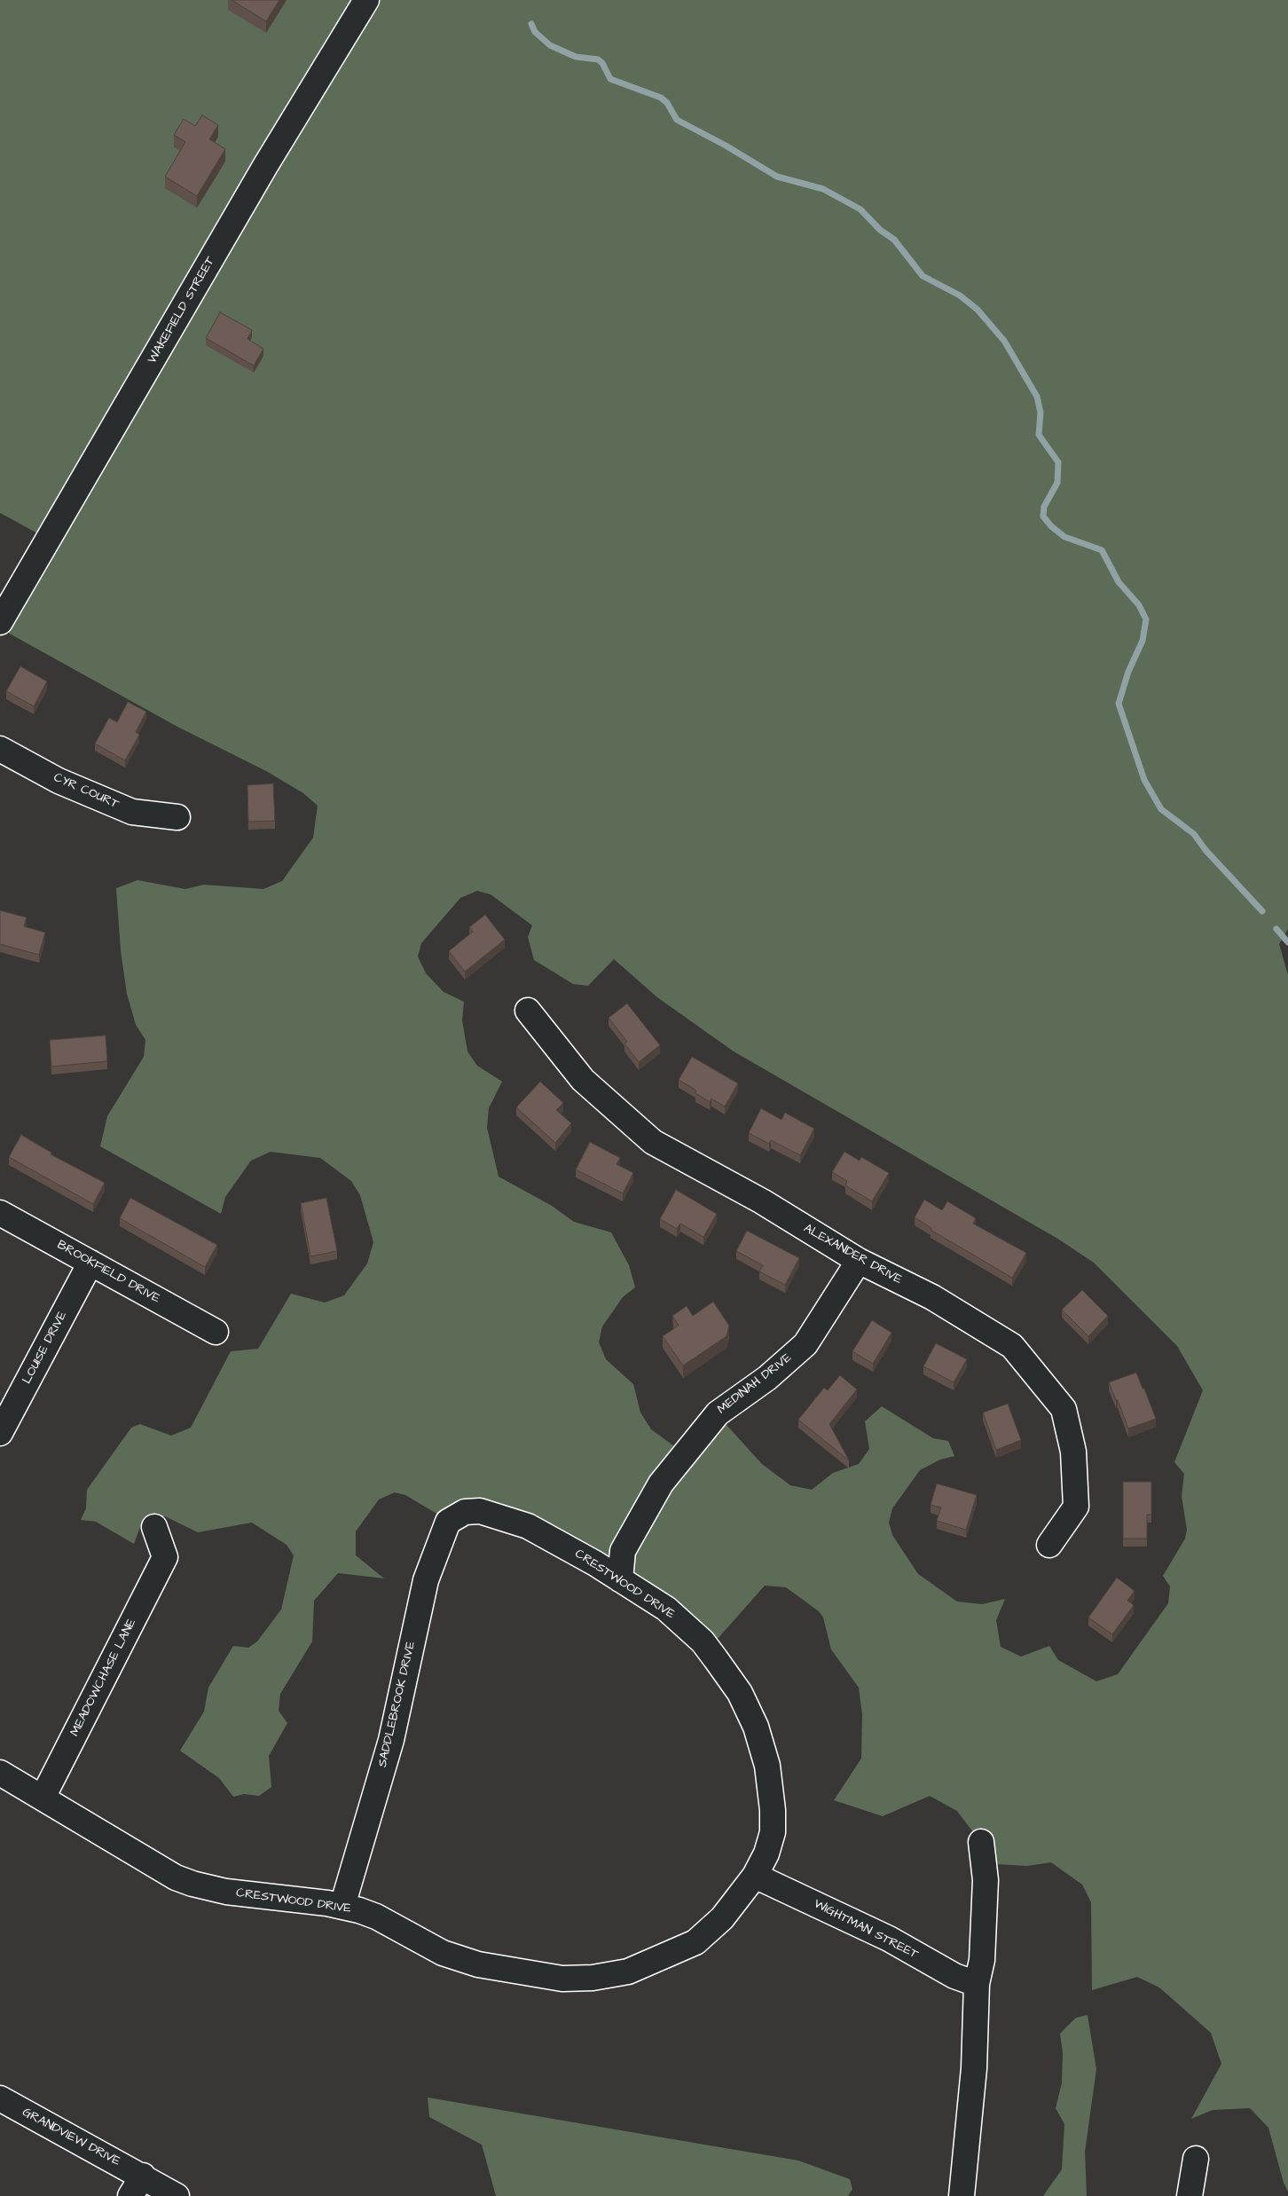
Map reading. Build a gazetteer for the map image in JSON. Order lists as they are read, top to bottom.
{
  "streets": {
    "street": [
      "WAKEFIELD STREET",
      "CYR COURT",
      "ALEXANDER DRIVE",
      "BROOKFIELD DRIVE",
      "LOUISE DRIVE",
      "MEDINAH DRIVE",
      "CRESTWOOD DRIVE",
      "MEADOWCHASE LANE",
      "SADDLEBROOK DRIVE",
      "WIGHTMAN STREET",
      "GRANDVIEW DRIVE"
    ]
  },
  "crossings": [
    ["ALEXANDER DRIVE", "MEDINAH DRIVE"],
    ["BROOKFIELD DRIVE", "LOUISE DRIVE"],
    ["MEDINAH DRIVE", "CRESTWOOD DRIVE"],
    ["CRESTWOOD DRIVE", "MEADOWCHASE LANE"],
    ["CRESTWOOD DRIVE", "SADDLEBROOK DRIVE"],
    ["CRESTWOOD DRIVE", "WIGHTMAN STREET"]
  ]
}
